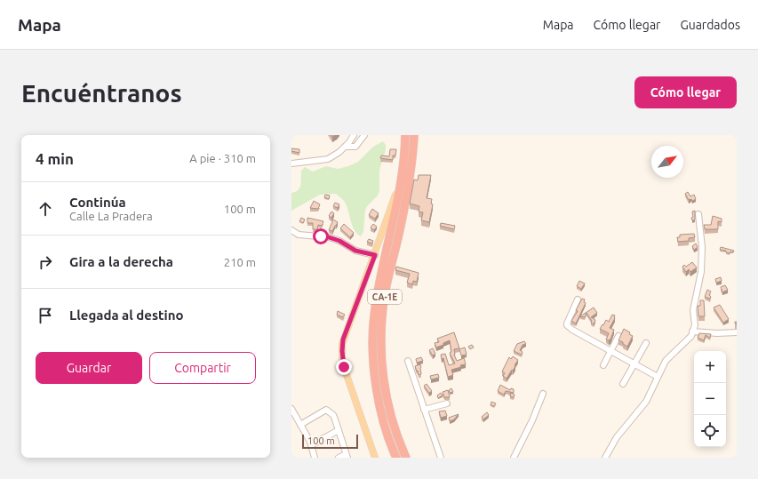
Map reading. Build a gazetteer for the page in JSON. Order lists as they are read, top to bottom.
{
  "streets": {
    "highway": ["CA-1E"]
  },
  "scale_bar": "100 m",
  "north": "top right",
  "page": {
    "header": "Mapa",
    "nav": ["Mapa", "Cómo llegar", "Guardados"],
    "buttons": [
      "Cómo llegar",
      ["Guardar", "Compartir"]
    ],
    "title": "Encuéntranos",
    "heading": ["4 min", "A pie · 310 m"],
    "list": [
      ["Continúa", "Calle La Pradera", "100 m"],
      ["Gira a la derecha", "210 m"],
      "Llegada al destino"
    ],
    "map_buttons": ["+", "−"],
    "scale": "100 m"
  }
}
